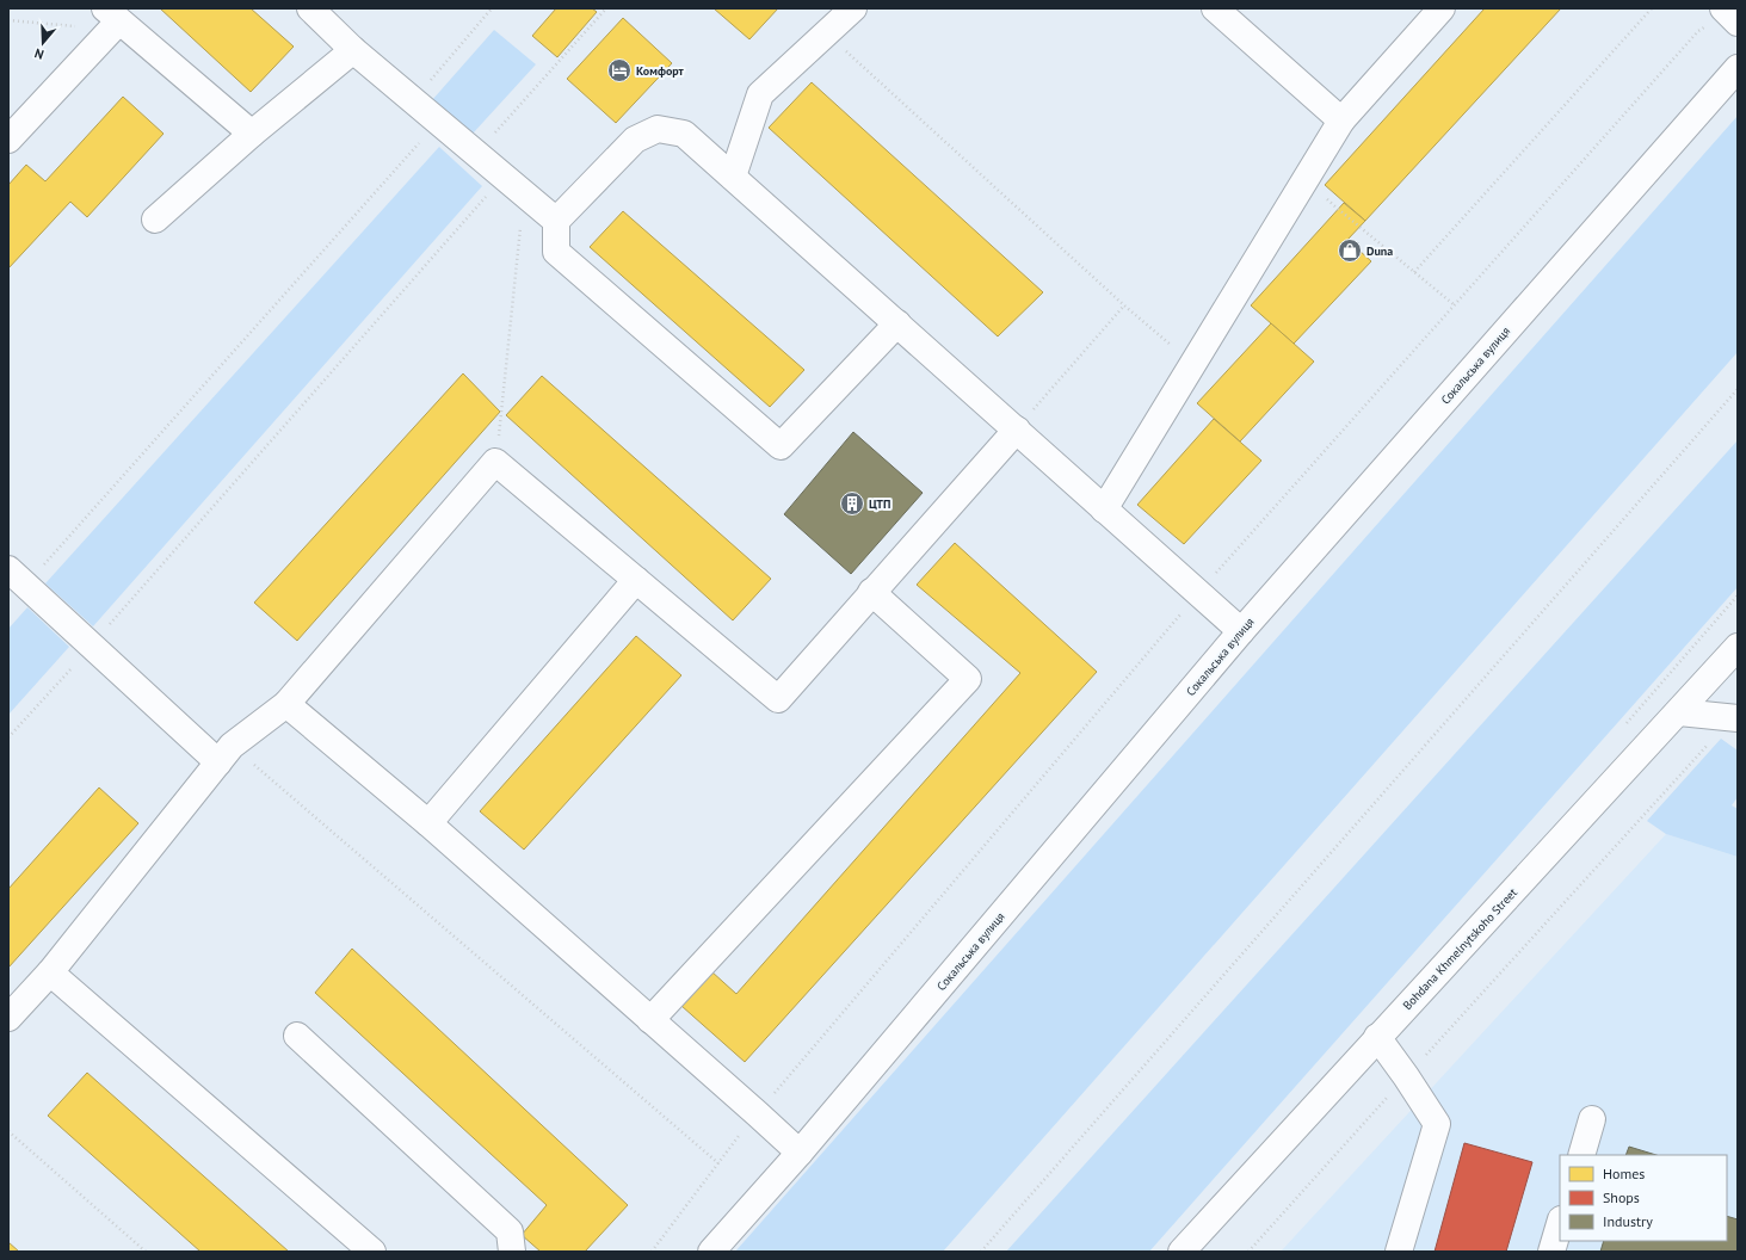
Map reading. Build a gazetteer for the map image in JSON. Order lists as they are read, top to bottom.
{
  "streets": {
    "street": ["Сокальська вулиця", "Bohdana Khmelnytskoho Street"]
  },
  "places": {
    "hotel": ["Комфорт"],
    "shop": ["Duna"],
    "building": ["ЦТП"]
  },
  "legend": ["Homes", "Shops", "Industry"],
  "north": "bottom"
}
